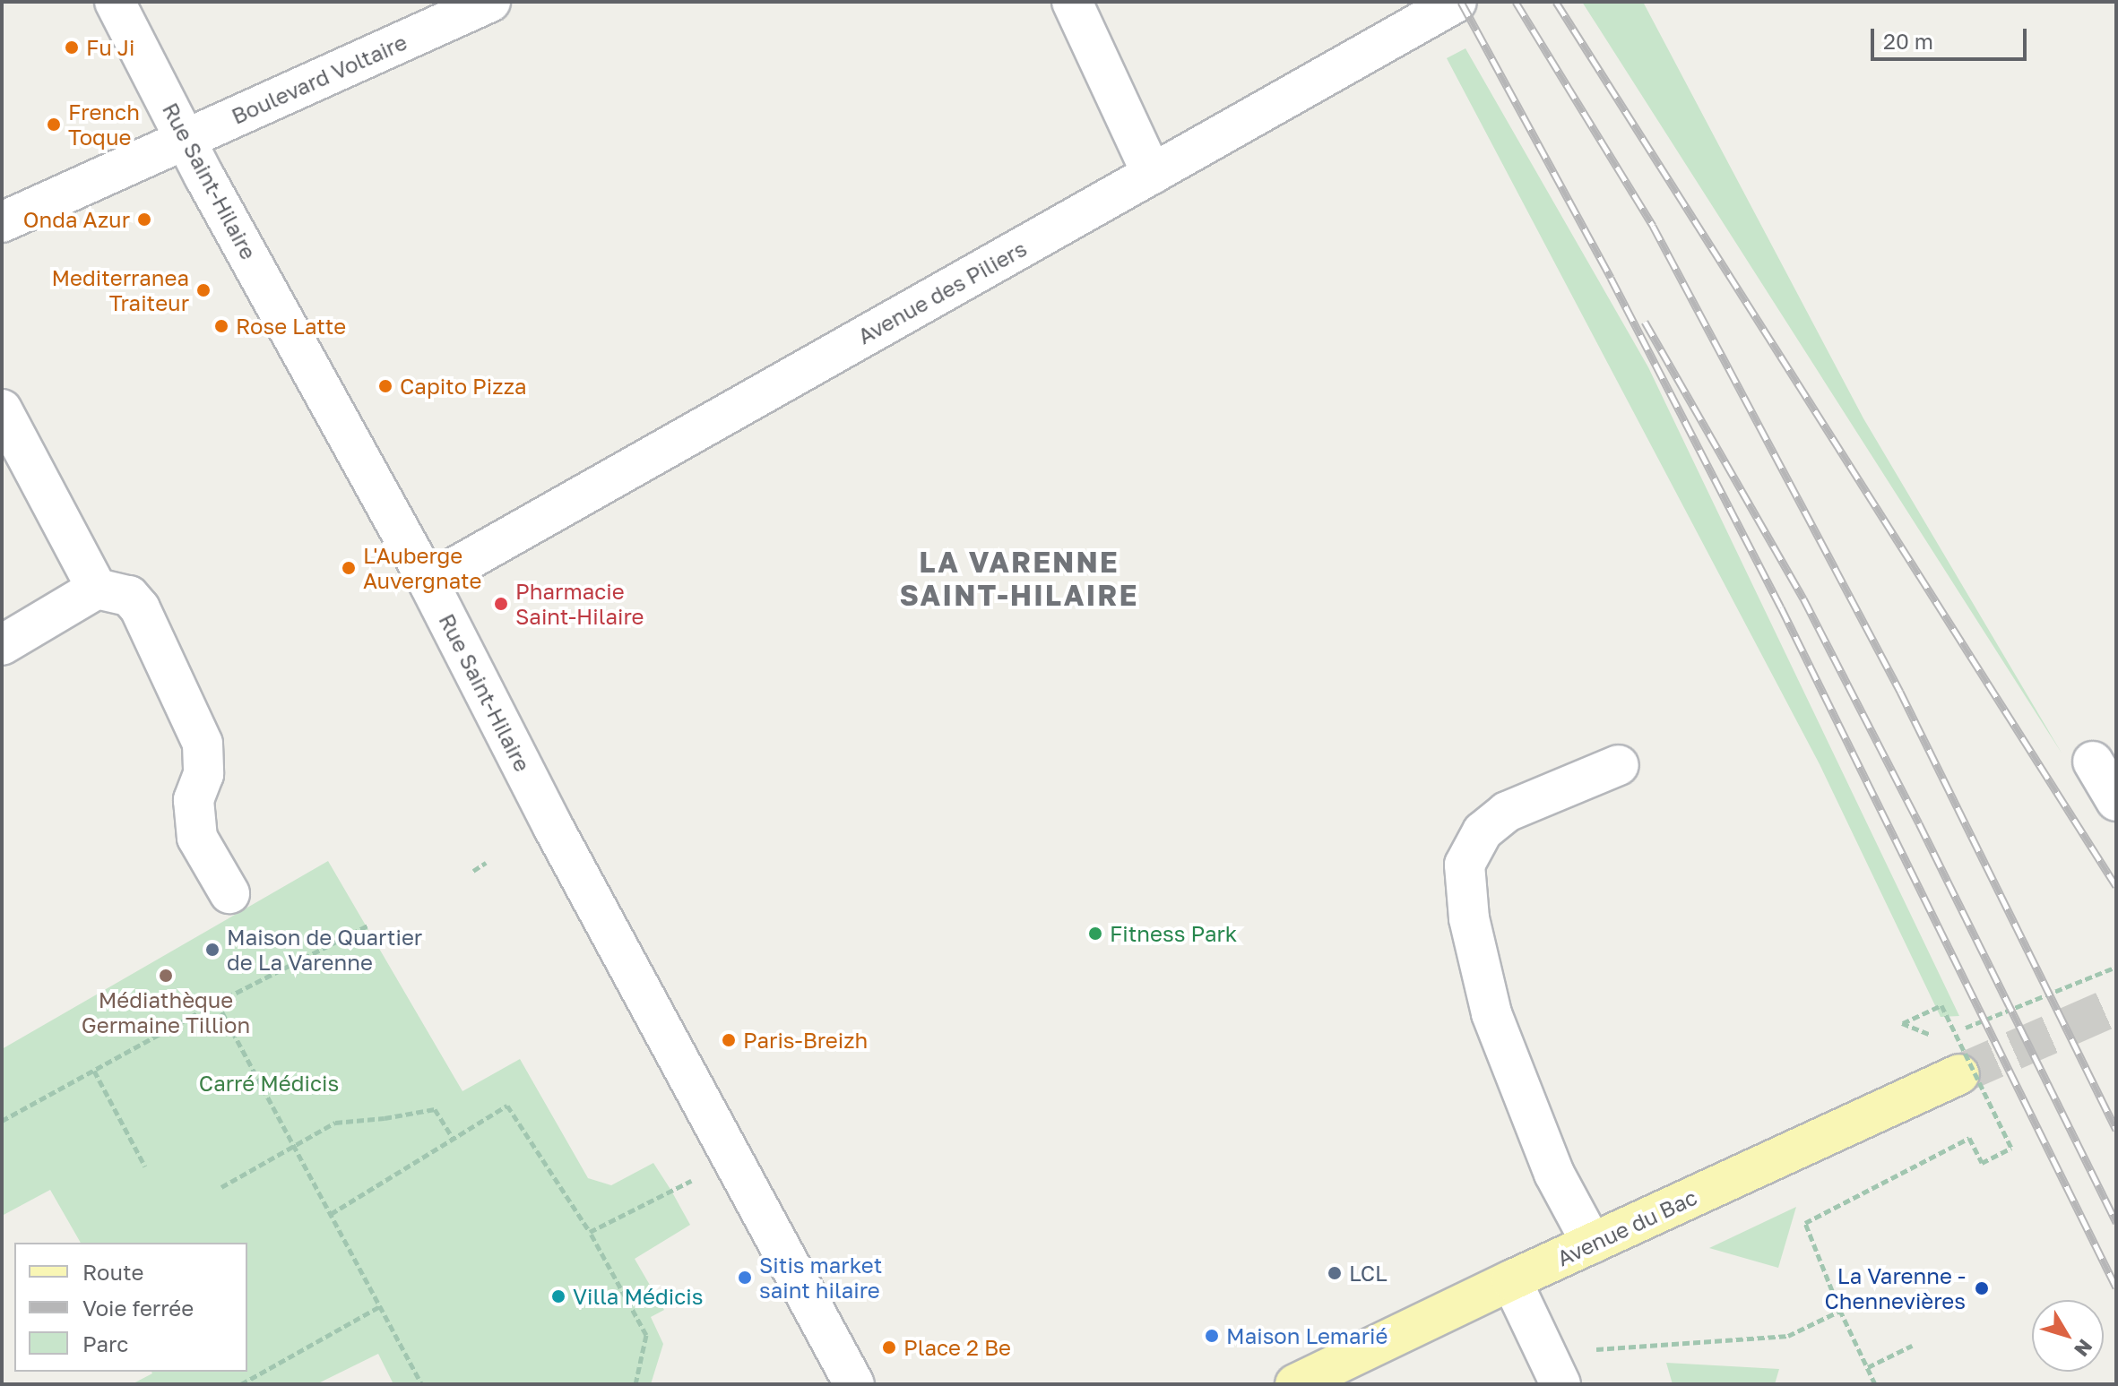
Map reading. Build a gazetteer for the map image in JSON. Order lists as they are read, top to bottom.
{
  "streets": {
    "main road": ["Avenue du Bac"],
    "street": ["Boulevard Voltaire", "Rue Saint-Hilaire", "Avenue des Piliers"]
  },
  "crossings": [
    ["Boulevard Voltaire", "Rue Saint-Hilaire"],
    ["Rue Saint-Hilaire", "Avenue des Piliers"]
  ],
  "districts": ["LA VARENNE SAINT-HILAIRE"],
  "parks": ["Carré Médicis"],
  "places": [
    "Fu Ji",
    "French Toque",
    "Onda Azur",
    "Mediterranea Traiteur",
    "Rose Latte",
    "Capito Pizza",
    "L'Auberge Auvergnate",
    "Pharmacie Saint-Hilaire",
    "Fitness Park",
    "Maison de Quartier de La Varenne",
    "Médiathèque Germaine Tillion",
    "Paris-Breizh",
    "LCL",
    "Sitis market saint hilaire",
    "La Varenne - Chennevières",
    "Villa Médicis",
    "Maison Lemarié",
    "Place 2 Be"
  ],
  "legend": ["Route", "Voie ferrée", "Parc"],
  "scale_bar": "20 m",
  "north": "bottom right"
}
